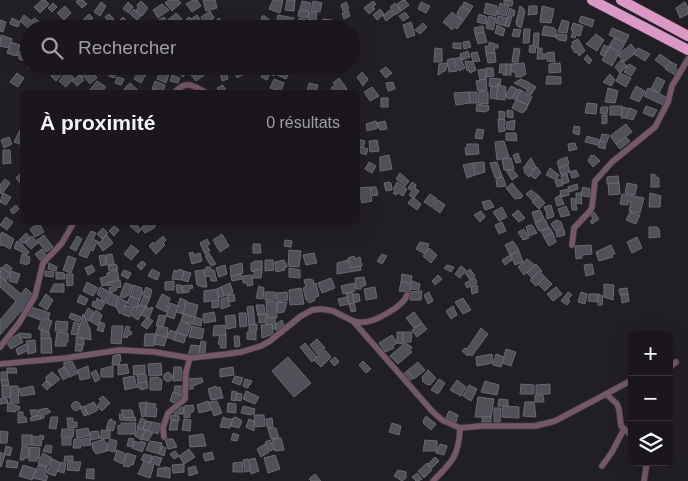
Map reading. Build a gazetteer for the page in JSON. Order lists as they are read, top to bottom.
{
  "page": {
    "search": "Rechercher",
    "heading": ["À proximité", "0 résultats"],
    "map_buttons": ["+", "−"]
  }
}
